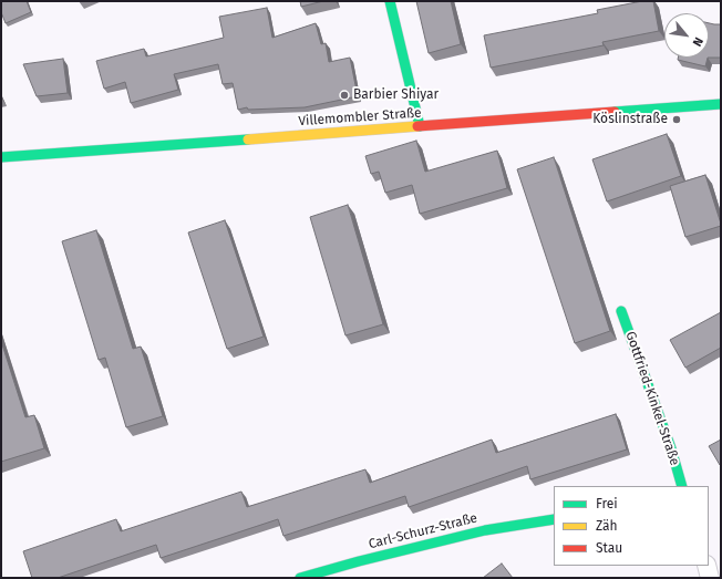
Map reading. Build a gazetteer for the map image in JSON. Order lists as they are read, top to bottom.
{
  "streets": {
    "street": ["Villemombler Straße", "Gottfried-Kinkel-Straße", "Carl-Schurz-Straße"]
  },
  "places": ["Barbier Shiyar", "Köslinstraße"],
  "legend": ["Frei", "Zäh", "Stau"],
  "north": "bottom right"
}
